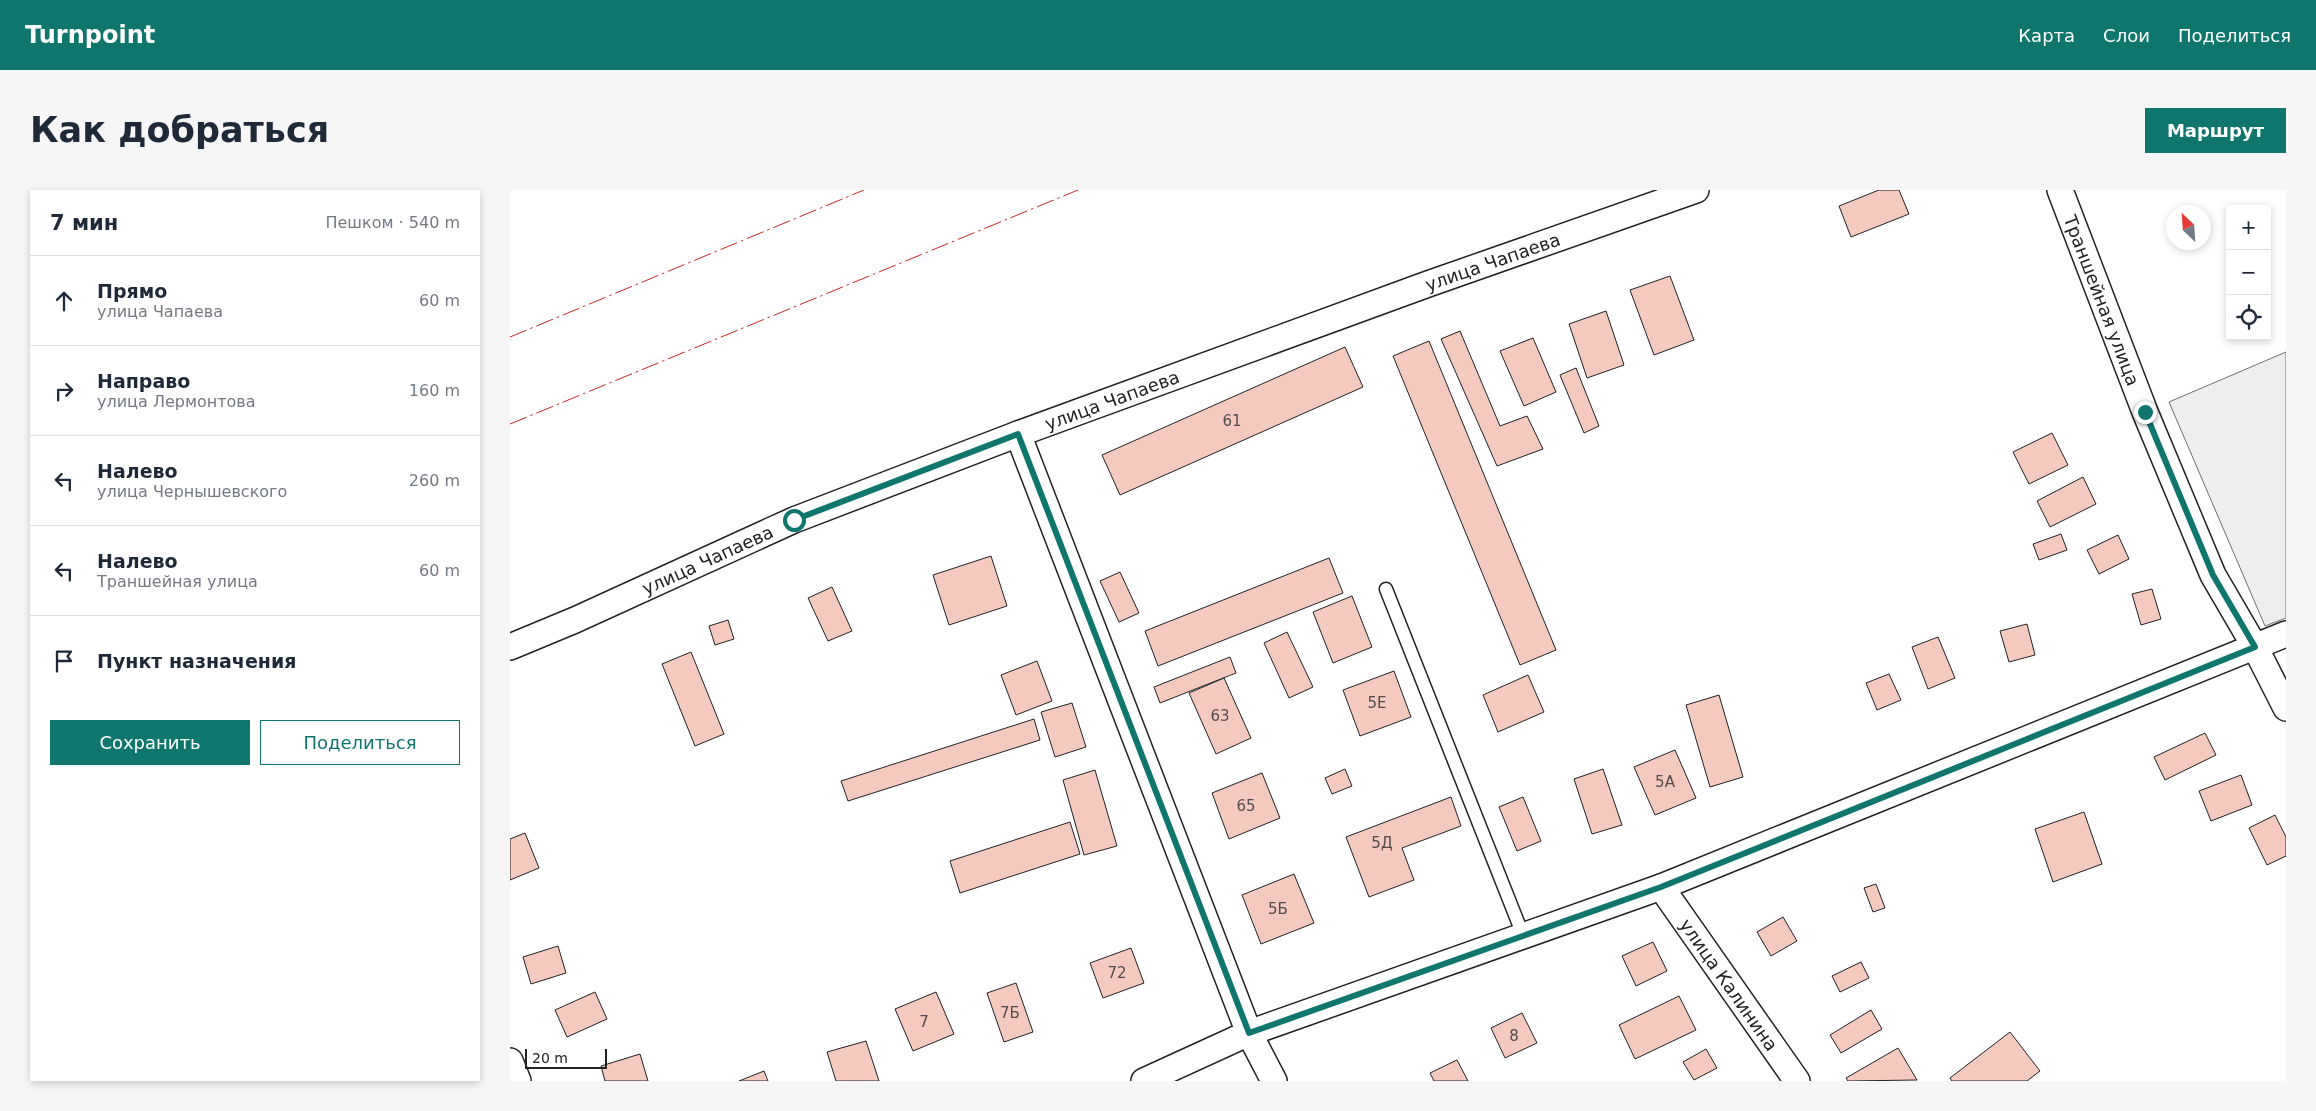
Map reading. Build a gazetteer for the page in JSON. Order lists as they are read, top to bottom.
{
  "streets": {
    "street": ["улица Чапаева", "Траншейная улица", "улица Калинина"]
  },
  "house_numbers": [
    "61",
    "5Е",
    "63",
    "5А",
    "65",
    "5Д",
    "5Б",
    "72",
    "7Б",
    "7",
    "8"
  ],
  "scale_bar": "20 m",
  "north": "top left",
  "page": {
    "header": "Turnpoint",
    "nav": ["Карта", "Слои", "Поделиться"],
    "buttons": [
      "Маршрут",
      ["Сохранить", "Поделиться"]
    ],
    "title": "Как добраться",
    "heading": ["7 мин", "Пешком · 540 m"],
    "map_buttons": ["+", "−"],
    "list": [
      ["Прямо", "улица Чапаева", "60 m"],
      ["Направо", "улица Лермонтова", "160 m"],
      ["Налево", "улица Чернышевского", "260 m"],
      ["Налево", "Траншейная улица", "60 m"],
      "Пункт назначения"
    ],
    "scale": "20 m"
  }
}
